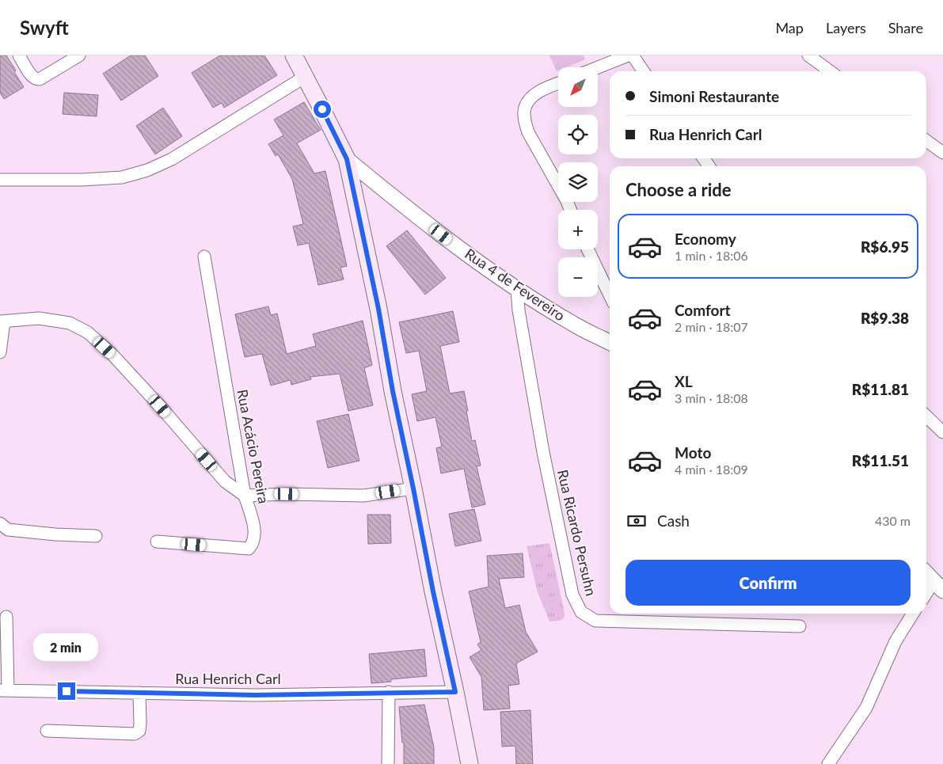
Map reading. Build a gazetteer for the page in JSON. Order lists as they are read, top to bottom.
{
  "streets": {
    "street": [
      "Rua 4 de Fevereiro",
      "Rua Acácio Pereira",
      "Rua Ricardo Persuhn",
      "Rua Henrich Carl"
    ]
  },
  "crossings": [
    ["Rua 4 de Fevereiro", "Rua Ricardo Persuhn"]
  ],
  "north": "bottom left",
  "page": {
    "header": "Swyft",
    "nav": ["Map", "Layers", "Share"],
    "map_buttons": ["+", "−"],
    "banner": ["Simoni Restaurante", "Rua Henrich Carl"],
    "heading": "Choose a ride",
    "list": [
      {
        "name": "Economy",
        "note": "1 min · 18:06",
        "value": "R$6.95"
      },
      {
        "name": "Comfort",
        "note": "2 min · 18:07",
        "value": "R$9.38"
      },
      {
        "name": "XL",
        "note": "3 min · 18:08",
        "value": "R$11.81"
      },
      {
        "name": "Moto",
        "note": "4 min · 18:09",
        "value": "R$11.51"
      }
    ],
    "pay": ["Cash", "430 m"],
    "buttons": "Confirm",
    "bubble": "2 min"
  }
}
